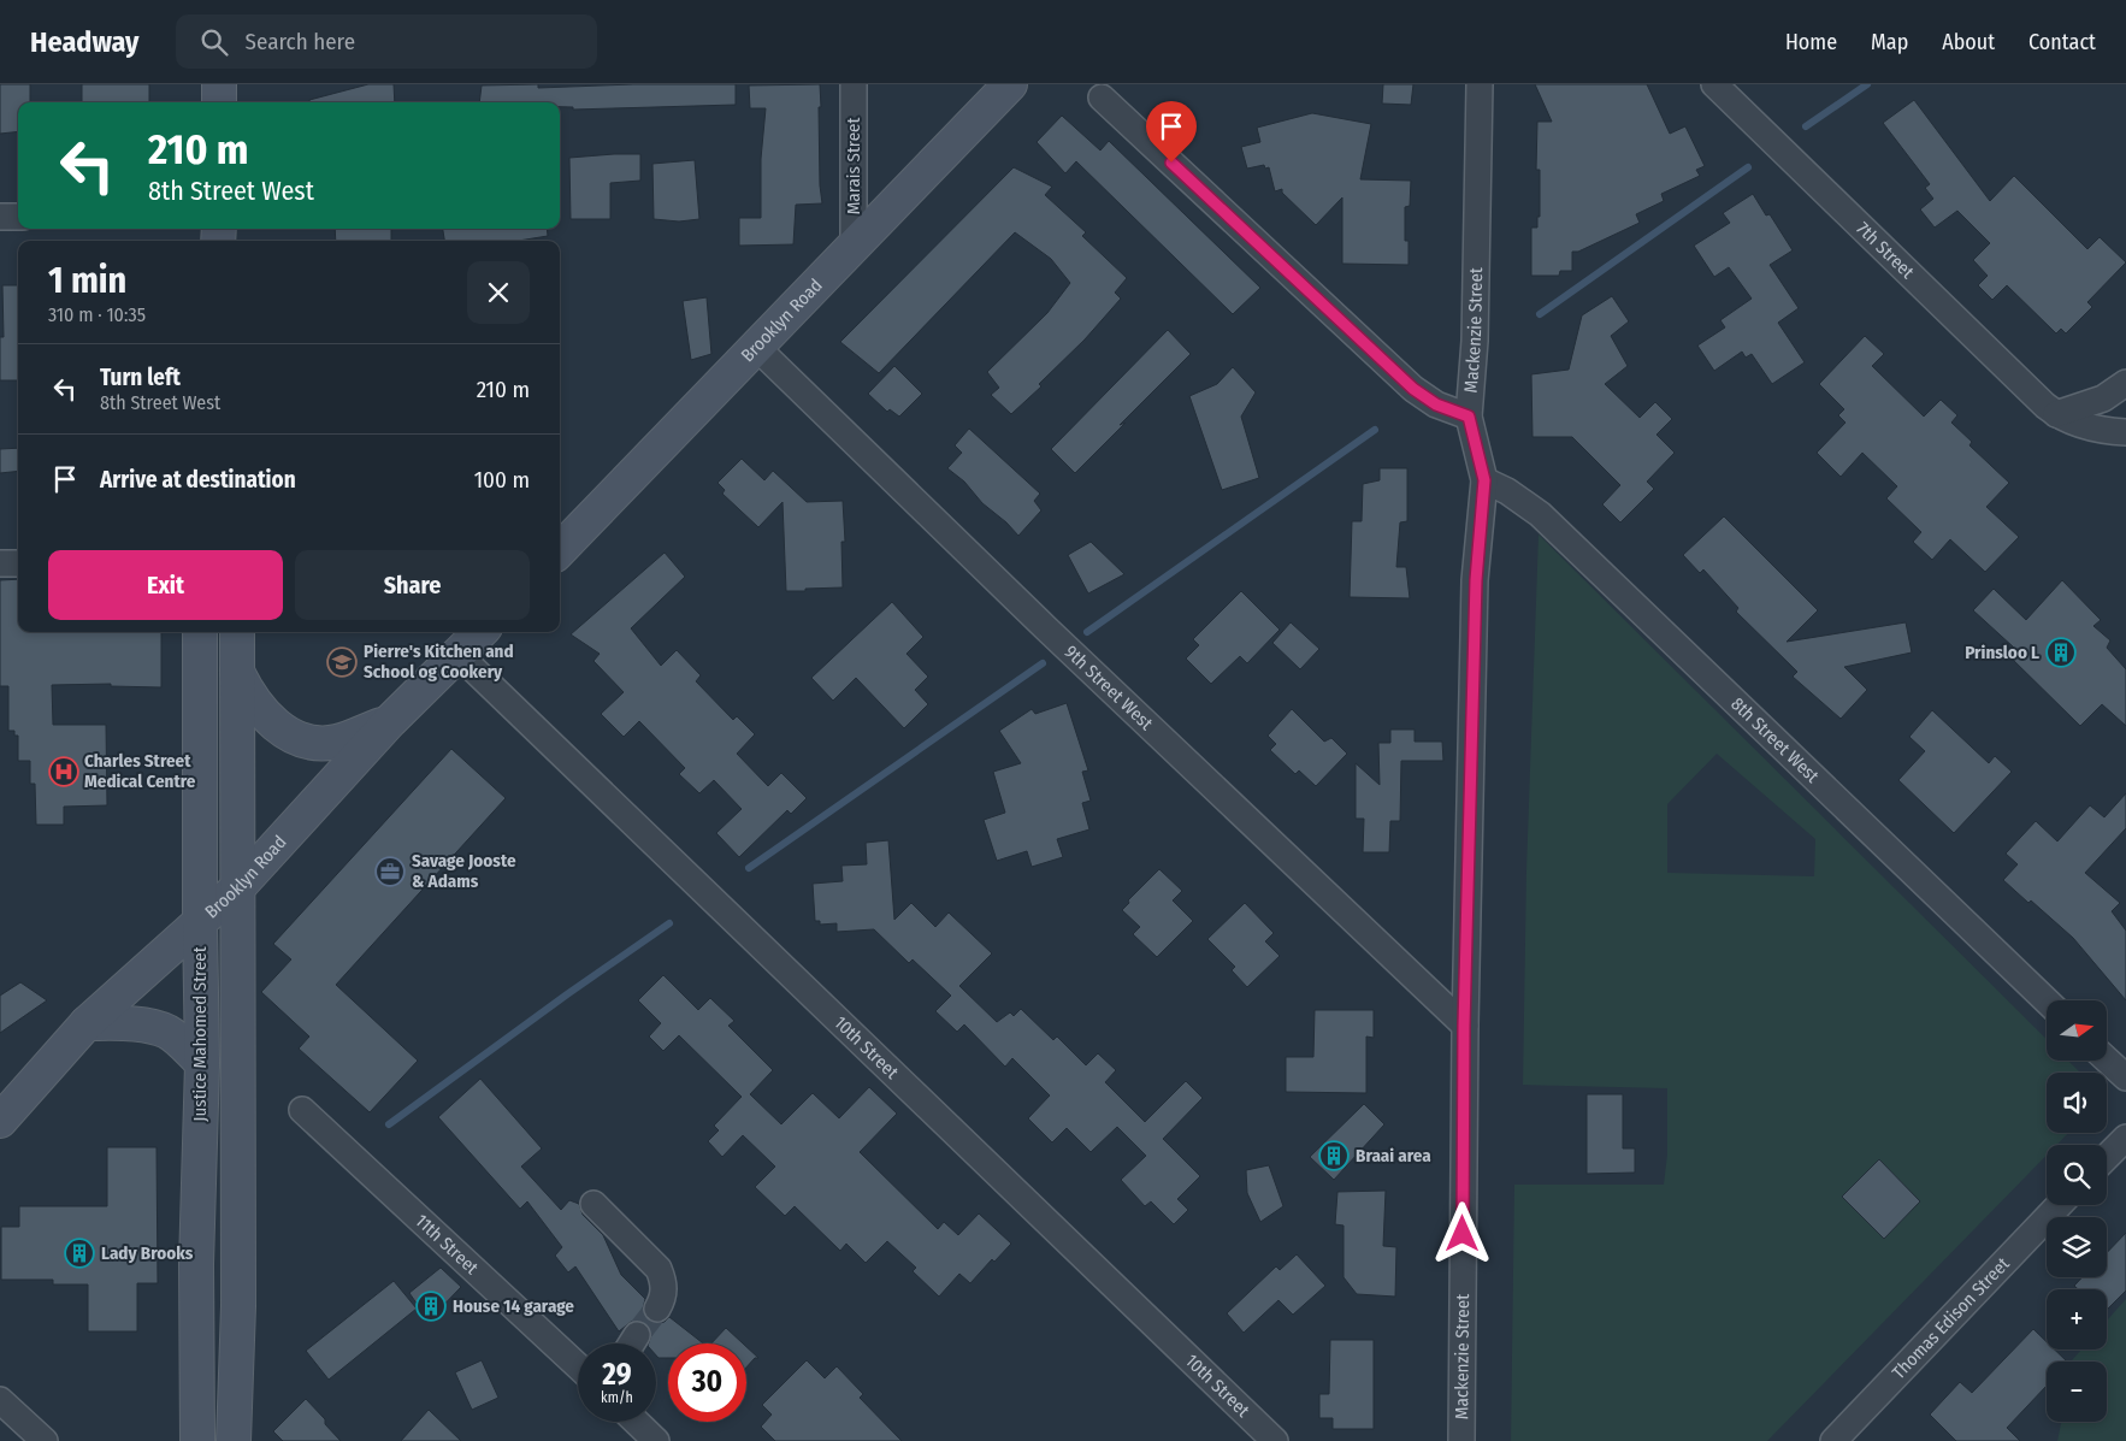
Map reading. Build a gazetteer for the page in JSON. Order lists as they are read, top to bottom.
{
  "streets": {
    "main road": ["Brooklyn Road", "Justice Mahomed Street"],
    "street": [
      "Marais Street",
      "7th Street",
      "Mackenzie Street",
      "9th Street West",
      "8th Street West",
      "10th Street",
      "11th Street",
      "Thomas Edison Street"
    ]
  },
  "crossings": [
    ["Marais Street", "Brooklyn Road"],
    ["Brooklyn Road", "9th Street West"],
    ["Brooklyn Road", "Justice Mahomed Street"],
    ["Brooklyn Road", "10th Street"],
    ["Mackenzie Street", "9th Street West"],
    ["Mackenzie Street", "8th Street West"]
  ],
  "places": {
    "building": [
      "Prinsloo L",
      "Braai area",
      "Lady Brooks",
      "House 14 garage"
    ],
    "school or university": ["Pierre's Kitchen and School og Cookery"],
    "hospital": ["Charles Street Medical Centre"],
    "office": ["Savage Jooste & Adams"]
  },
  "north": "right",
  "page": {
    "header": "Headway",
    "search": "Search here",
    "nav": [
      "Home",
      "Map",
      "About",
      "Contact"
    ],
    "turn": ["210 m", "8th Street West"],
    "heading": ["1 min", "310 m · 10:35"],
    "list": [
      {
        "name": "Turn left",
        "note": "8th Street West",
        "value": "210 m"
      },
      {
        "name": "Arrive at destination",
        "value": "100 m"
      }
    ],
    "buttons": ["Exit", "Share"],
    "map_buttons": ["+", "−"],
    "speed": "29 km/h",
    "limit": "30"
  }
}
